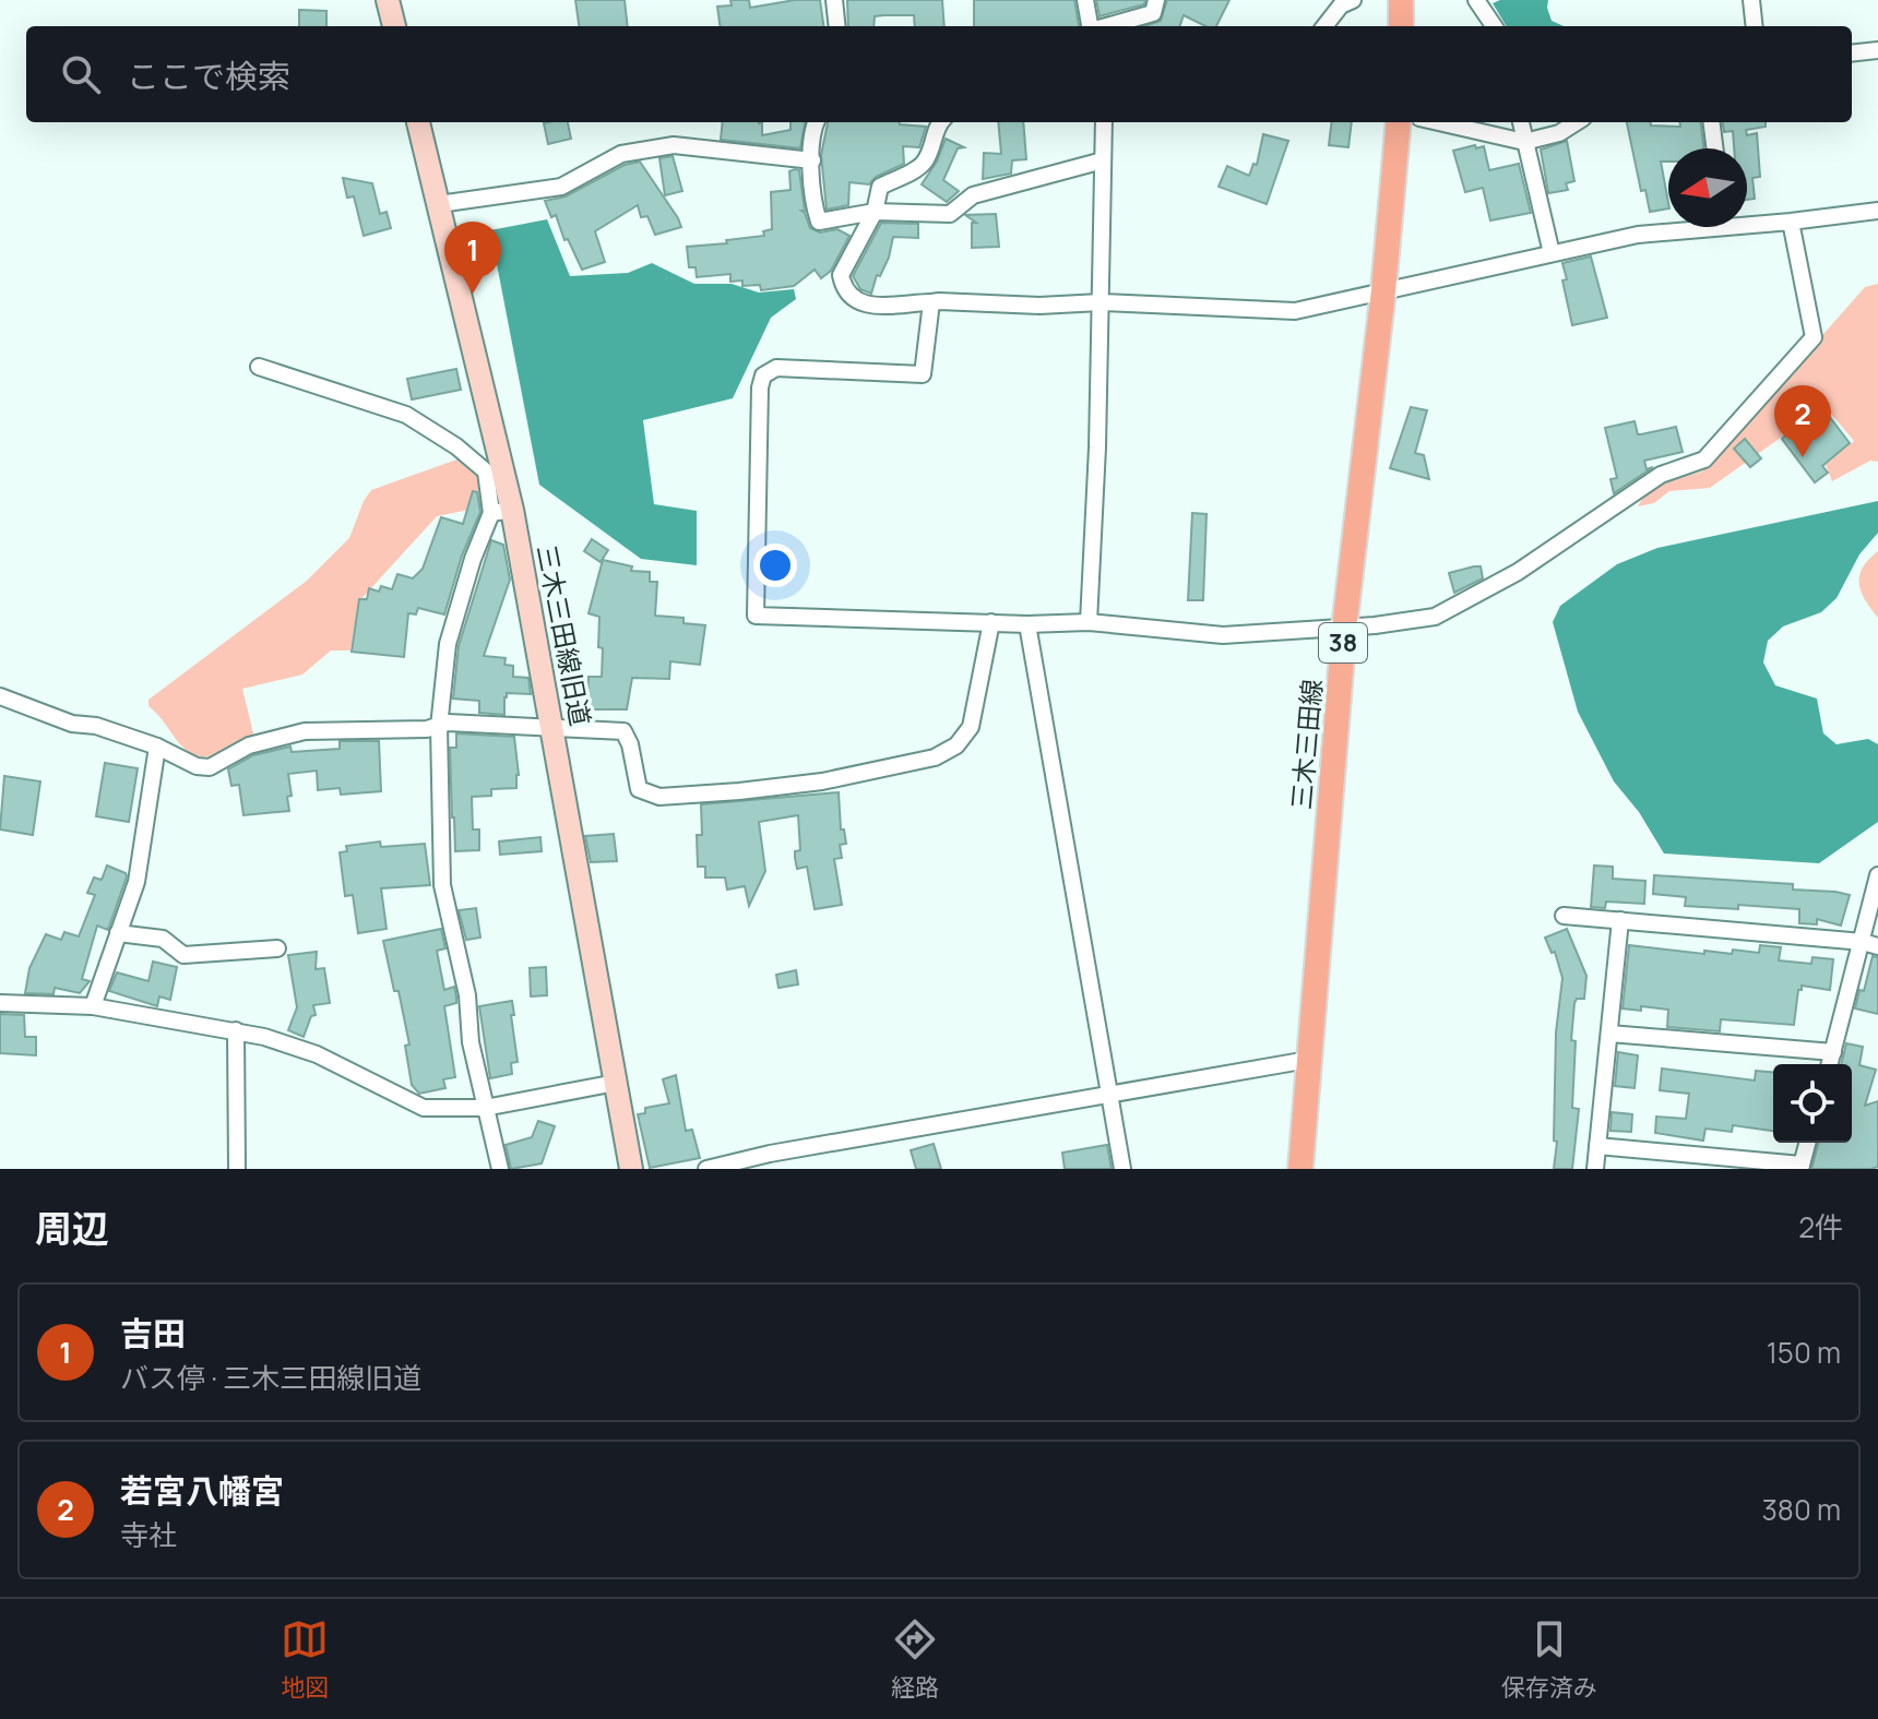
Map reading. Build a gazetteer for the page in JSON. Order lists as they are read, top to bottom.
{
  "streets": {
    "main road": ["38", "三木三田線"],
    "street": ["三木三田線旧道"]
  },
  "north": "left",
  "page": {
    "search": "ここで検索",
    "pins": ["1", "2"],
    "heading": ["周辺", "2件"],
    "list": [
      {
        "mark": "1",
        "name": "吉田",
        "note": "バス停 · 三木三田線旧道",
        "value": "150 m"
      },
      {
        "mark": "2",
        "name": "若宮八幡宮",
        "note": "寺社",
        "value": "380 m"
      }
    ],
    "nav": ["地図", "経路", "保存済み"]
  }
}
